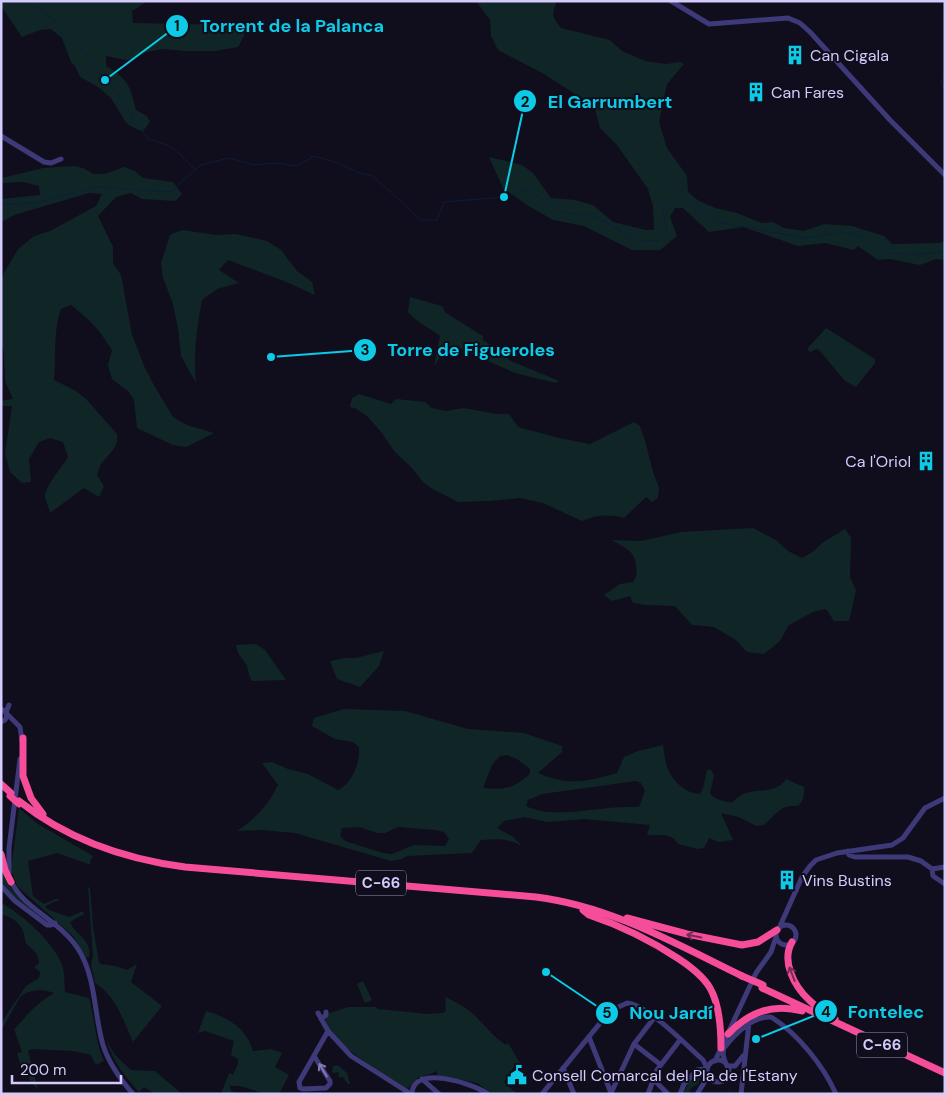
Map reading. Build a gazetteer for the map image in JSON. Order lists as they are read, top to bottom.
{
  "streets": {
    "highway": ["C-66"]
  },
  "places": {
    "building": [
      "Can Cigala",
      "Can Fares",
      "Ca l'Oriol",
      "Vins Bustins"
    ],
    "other": [
      "Torrent de la Palanca",
      "El Garrumbert",
      "Torre de Figueroles",
      "Nou Jardí",
      "Fontelec"
    ],
    "public building": ["Consell Comarcal del Pla de l'Estany"]
  },
  "scale_bar": "200 m"
}
